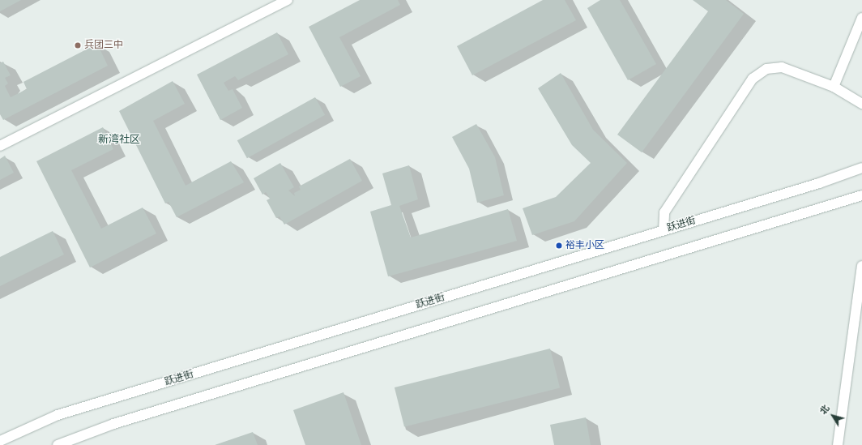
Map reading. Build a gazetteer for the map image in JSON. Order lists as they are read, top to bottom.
{
  "streets": {
    "main road": ["跃进街"]
  },
  "districts": ["新湾社区"],
  "places": ["兵团三中", "裕丰小区"],
  "north": "top left"
}
